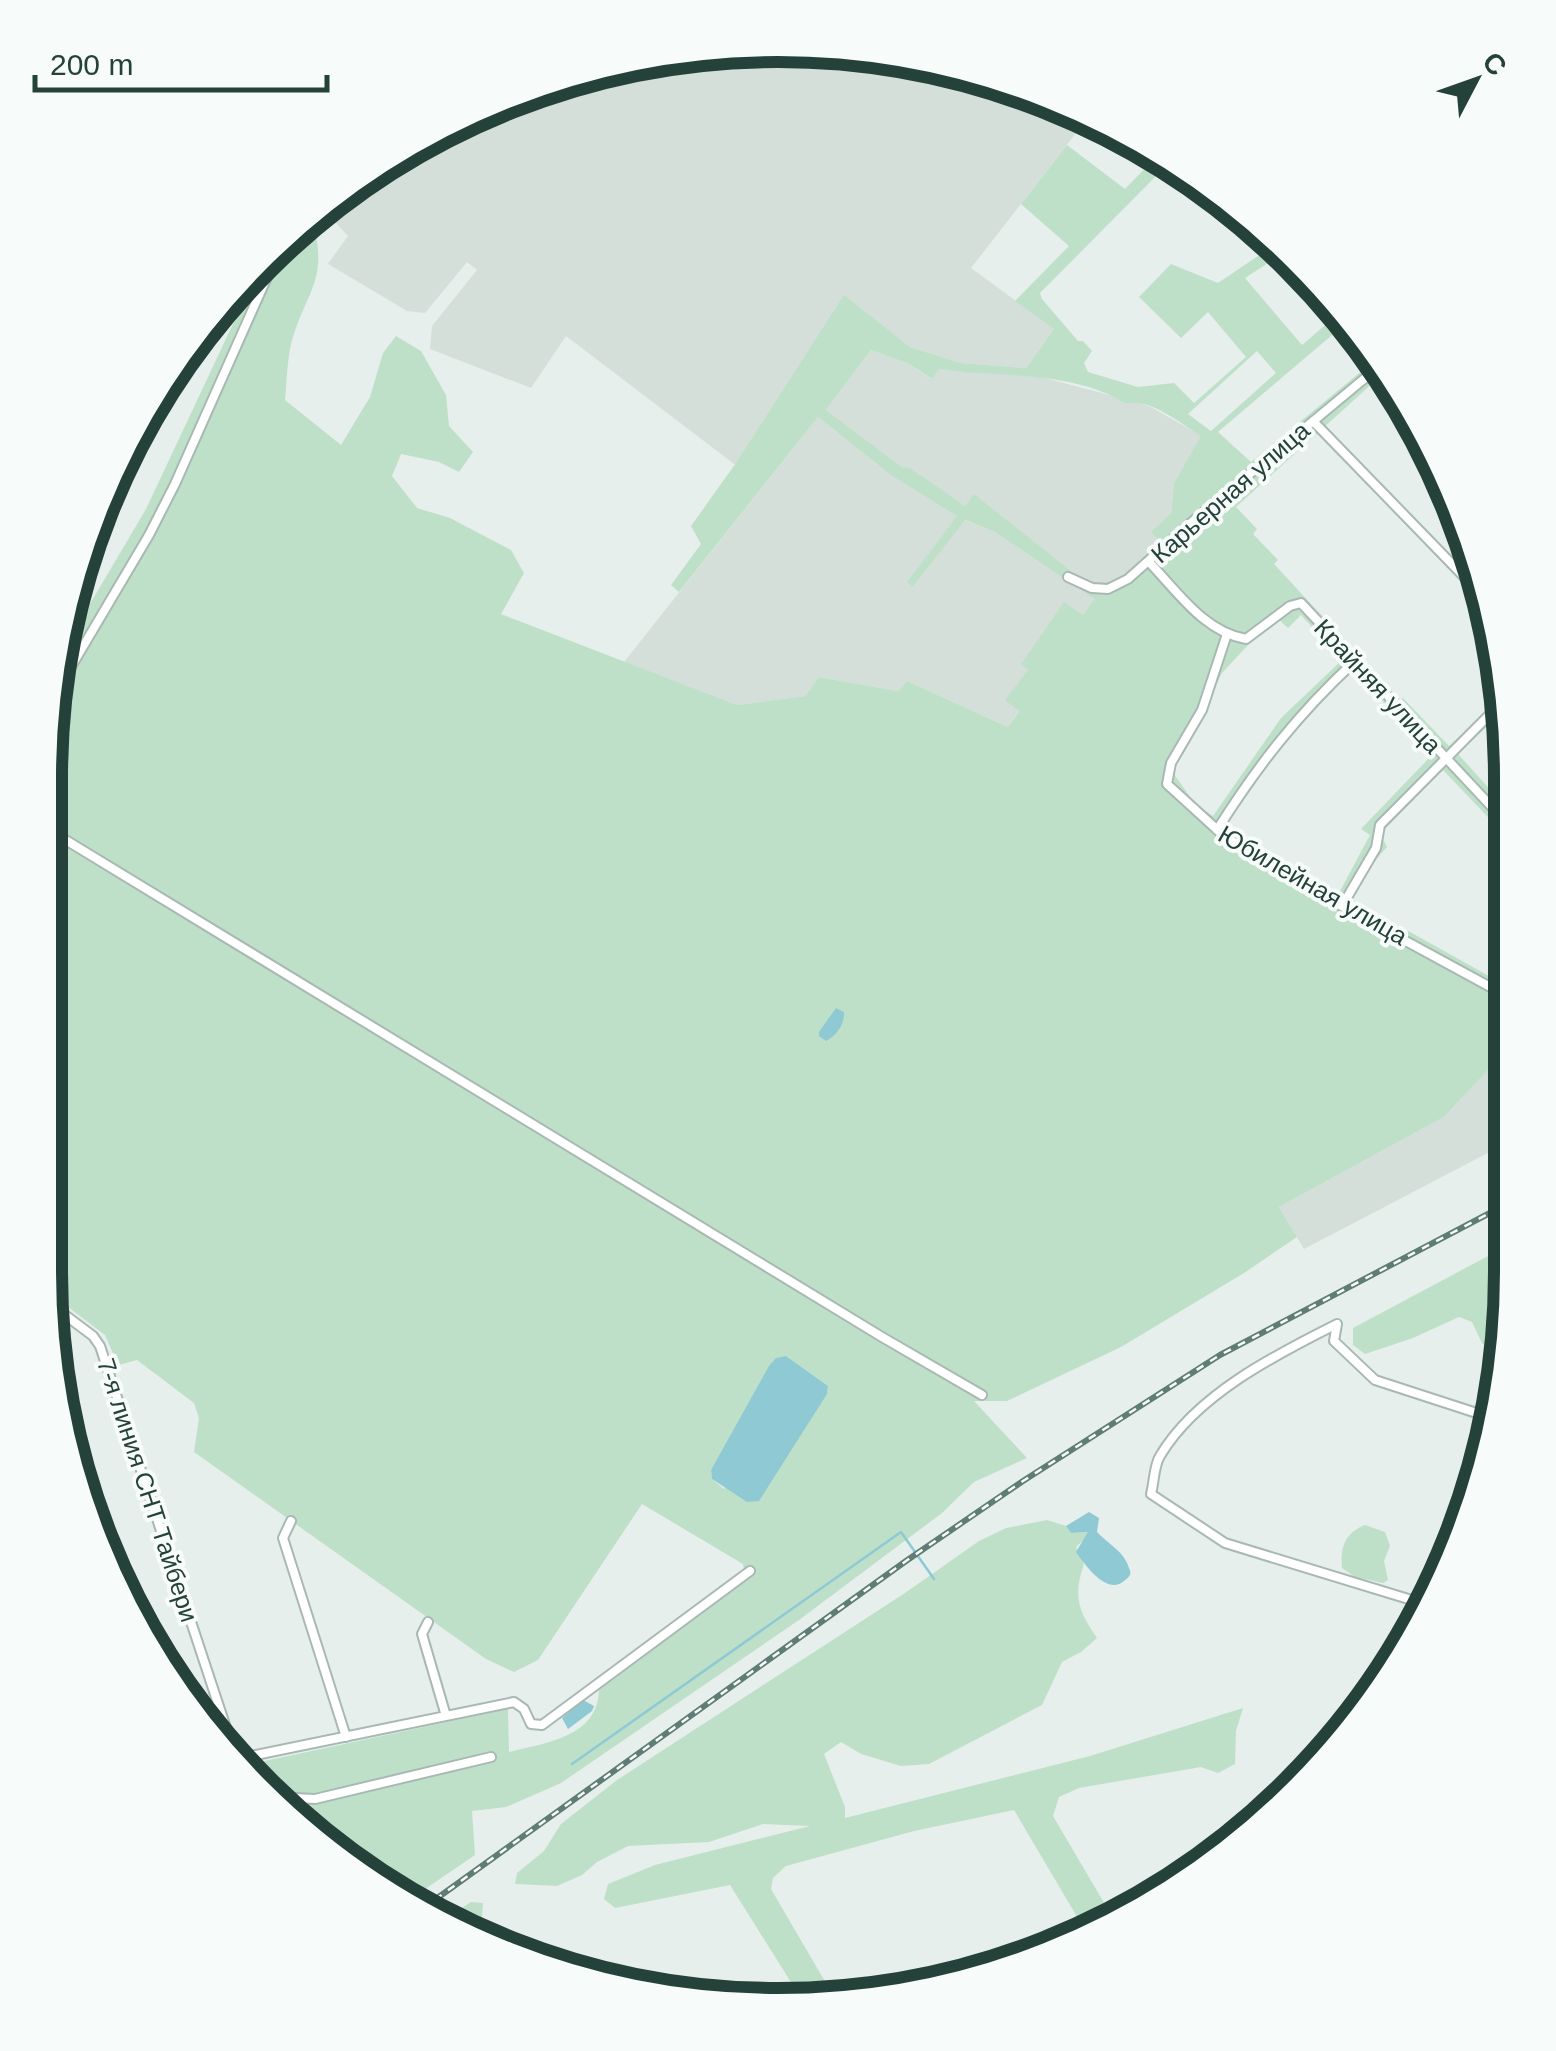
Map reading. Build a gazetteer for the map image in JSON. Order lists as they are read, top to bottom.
{
  "streets": {
    "street": [
      "Карьерная улица",
      "Крайняя улица",
      "Юбилейная улица",
      "7-я линия СНТ Тайбери"
    ]
  },
  "crossings": [
    ["Крайняя улица", "Юбилейная улица"]
  ],
  "scale_bar": "200 m",
  "north": "top right"
}
